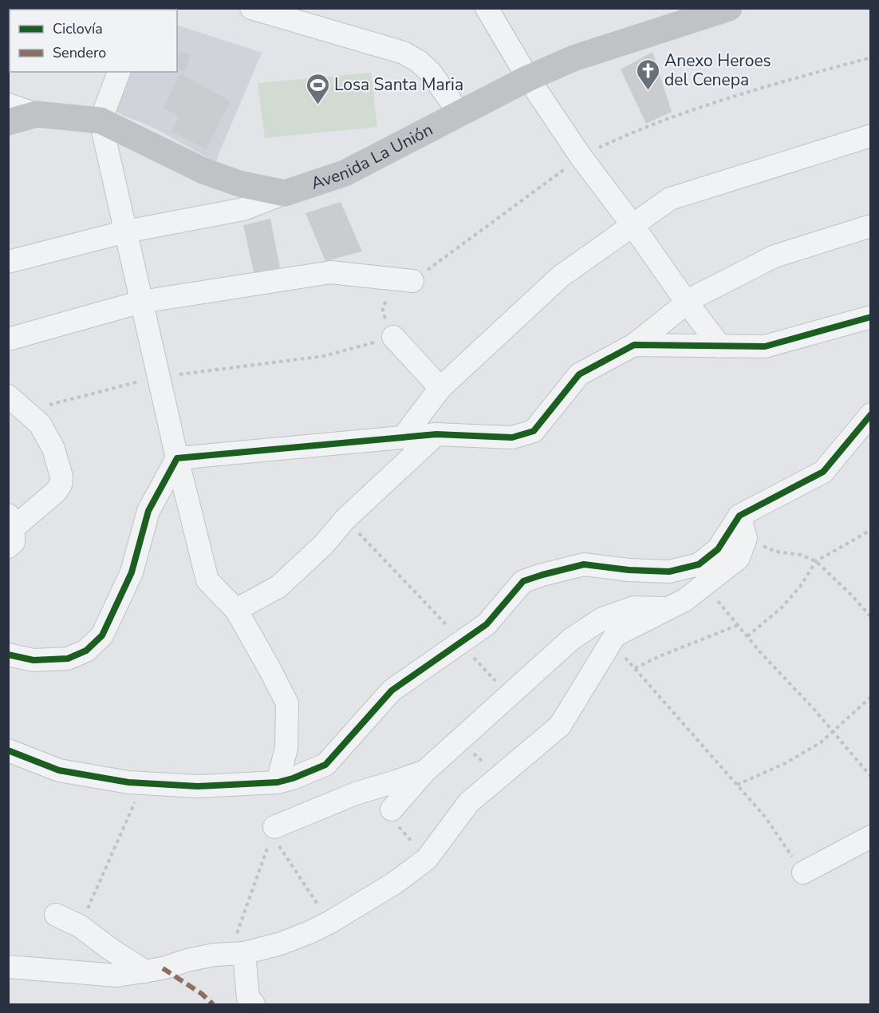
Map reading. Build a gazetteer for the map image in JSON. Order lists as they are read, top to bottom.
{
  "streets": {
    "main road": ["Avenida La Unión"]
  },
  "places": {
    "church": ["Anexo Heroes del Cenepa"],
    "sports": ["Losa Santa Maria"]
  },
  "legend": ["Ciclovía", "Sendero"]
}
